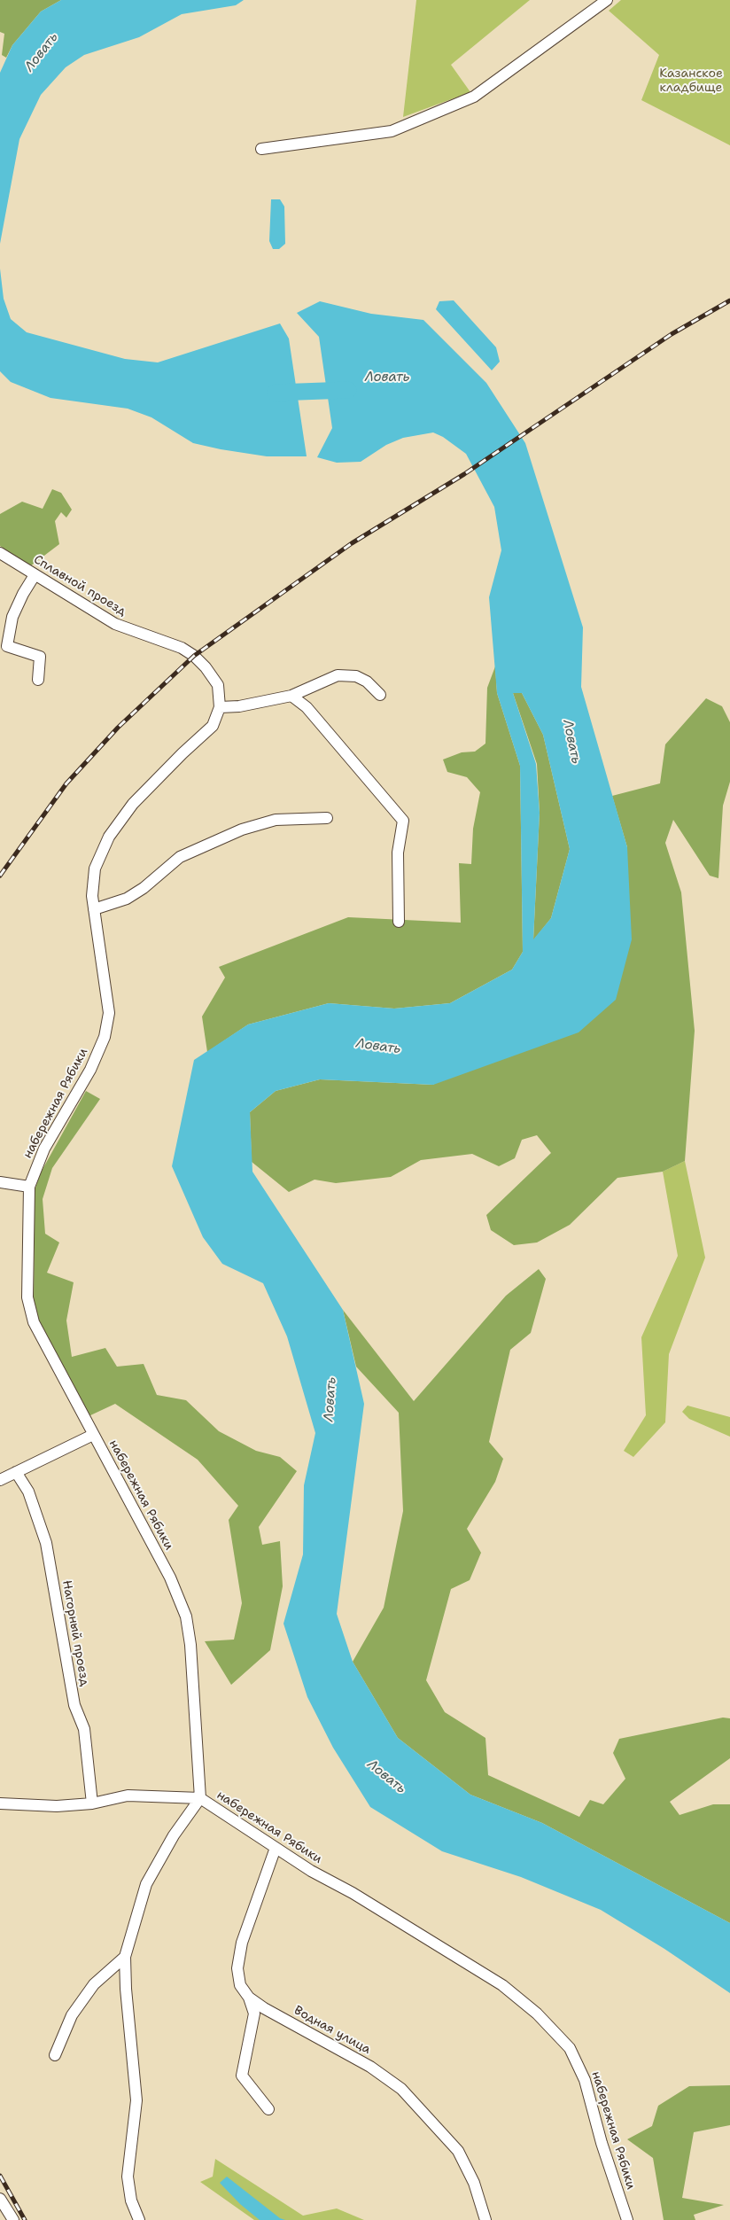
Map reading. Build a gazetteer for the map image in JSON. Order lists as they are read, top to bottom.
{
  "streets": {
    "street": [
      "Сплавной проезд",
      "набережная Рябики",
      "Нагорный проезд",
      "Водная улица"
    ]
  },
  "crossings": [
    ["Сплавной проезд", "набережная Рябики"]
  ],
  "water": ["Ловать"],
  "parks": ["Казанское кладбище"]
}
